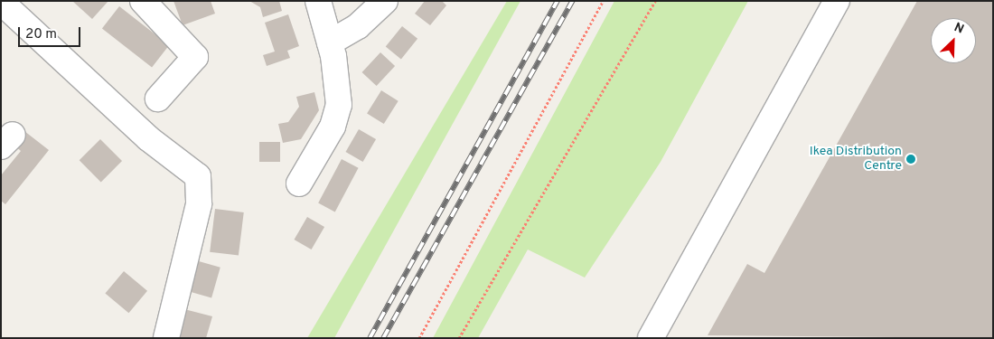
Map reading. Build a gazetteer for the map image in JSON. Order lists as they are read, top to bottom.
{
  "places": ["Ikea Distribution Centre"],
  "scale_bar": "20 m",
  "north": "top right"
}
